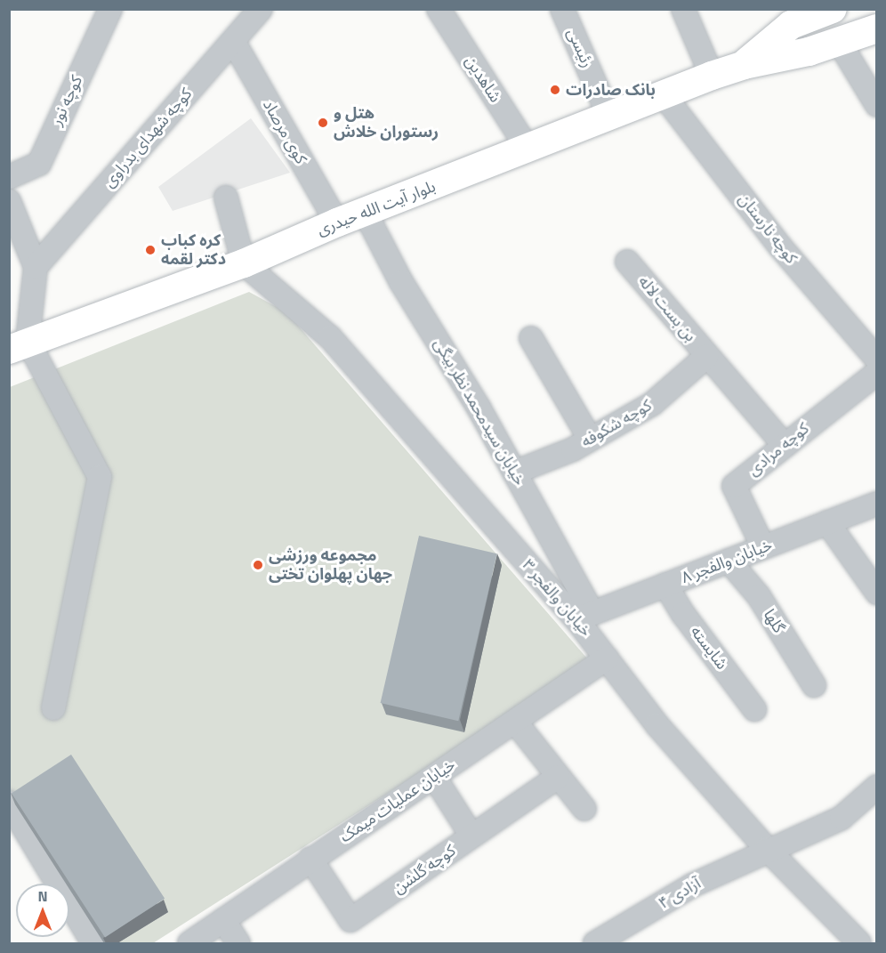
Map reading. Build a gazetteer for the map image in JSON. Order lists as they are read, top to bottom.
{
  "streets": {
    "main road": ["بلوار آیت الله حیدری"],
    "street": [
      "رئیسی",
      "شاهدین",
      "کوچه نور",
      "کوی مرصاد",
      "کوچه شهدای بدراوی",
      "کوچه نارستان",
      "بن بست لاله",
      "خیابان سیدمحمد نظر بیگی",
      "کوچه شکوفه",
      "کوچه مرادی",
      "خیابان والفجر ۸",
      "خیابان والفجر ۳",
      "گلها",
      "شایسته",
      "خیابان عملیات میمک",
      "کوچه گلشن",
      "آزادی ۴"
    ]
  },
  "crossings": [
    ["رئیسی", "بلوار آیت الله حیدری"],
    ["شاهدین", "بلوار آیت الله حیدری"],
    ["کوی مرصاد", "کوچه شهدای بدراوی"],
    ["کوی مرصاد", "بلوار آیت الله حیدری"],
    ["بلوار آیت الله حیدری", "کوچه نارستان"],
    ["بلوار آیت الله حیدری", "خیابان سیدمحمد نظر بیگی"],
    ["بلوار آیت الله حیدری", "خیابان والفجر ۳"],
    ["بن بست لاله", "کوچه شکوفه"],
    ["بن بست لاله", "کوچه مرادی"],
    ["خیابان سیدمحمد نظر بیگی", "کوچه شکوفه"],
    ["خیابان سیدمحمد نظر بیگی", "خیابان والفجر ۸"],
    ["خیابان سیدمحمد نظر بیگی", "خیابان والفجر ۳"],
    ["کوچه مرادی", "خیابان والفجر ۸"],
    ["خیابان والفجر ۸", "خیابان والفجر ۳"],
    ["خیابان والفجر ۸", "گلها"],
    ["خیابان والفجر ۸", "شایسته"],
    ["خیابان والفجر ۳", "خیابان عملیات میمک"],
    ["خیابان والفجر ۳", "آزادی ۴"],
    ["خیابان عملیات میمک", "کوچه گلشن"]
  ],
  "places": [
    "بانک صادرات",
    "هتل و رستوران خلاش",
    "کره کباب دکتر لقمه",
    "مجموعه ورزشی جهان پهلوان تختی"
  ],
  "north": "top"
}
